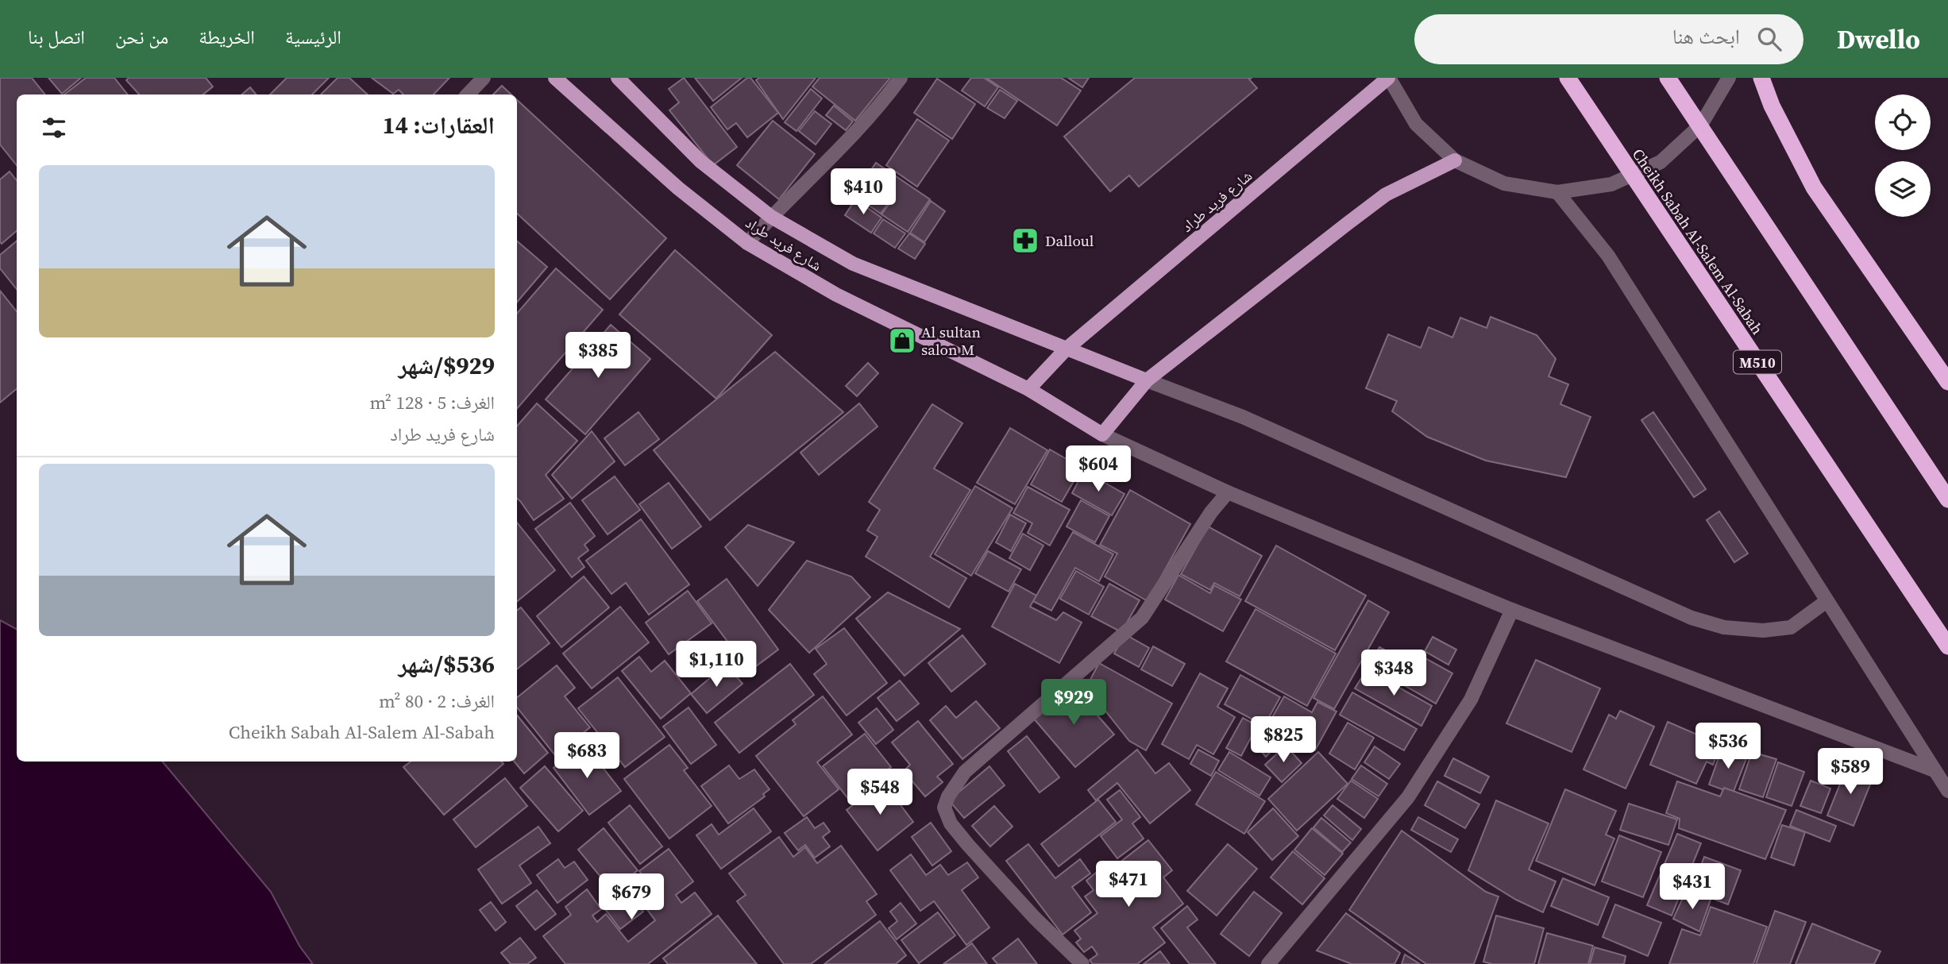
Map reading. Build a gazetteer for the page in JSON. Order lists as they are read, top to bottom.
{
  "streets": {
    "highway": ["Cheikh Sabah Al-Salem Al-Sabah", "M510"],
    "main road": ["شارع فريد طراد"]
  },
  "places": {
    "pharmacy": ["Dalloul"],
    "shop": ["Al sultan salon M"]
  },
  "page": {
    "header": "Dwello",
    "search": "ابحث هنا",
    "nav": [
      "الرئيسية",
      "الخريطة",
      "من نحن",
      "اتصل بنا"
    ],
    "heading": "العقارات: 14",
    "list": [
      {
        "name": "$929/شهر",
        "note": "الغرف: 5 · 128 m² · شارع فريد طراد"
      },
      {
        "name": "$536/شهر",
        "note": "الغرف: 2 · 80 m² · Cheikh Sabah Al-Salem Al-Sabah"
      }
    ],
    "price": [
      "$410",
      "$385",
      "$604",
      "$1,110",
      "$348",
      "$929",
      "$825",
      "$536",
      "$683",
      "$589",
      "$548",
      "$471",
      "$431",
      "$679"
    ]
  }
}
